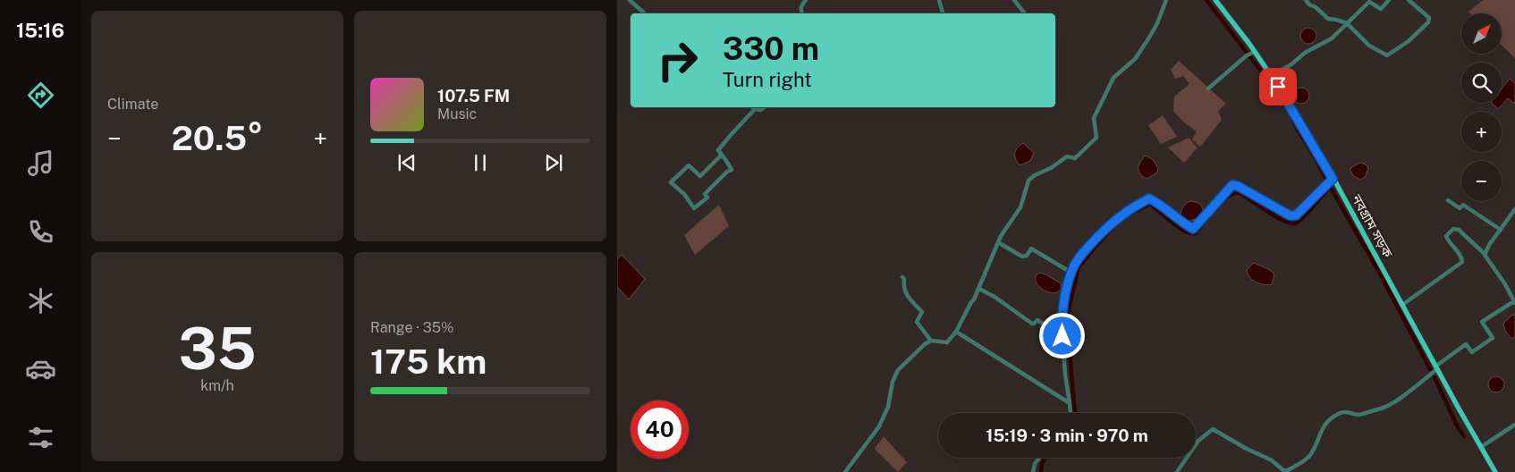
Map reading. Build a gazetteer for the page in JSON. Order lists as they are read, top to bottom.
{
  "streets": {
    "main road": ["নবগ্রাম সড়ক"]
  },
  "north": "top right",
  "page": {
    "tabs": "15:16",
    "tile": [
      "Climate",
      ["35", "km/h"],
      ["Range · 35%", "175 km"]
    ],
    "map_buttons": ["+", "−"],
    "turn": ["330 m", "Turn right"],
    "song": ["107.5 FM", "Music"],
    "heat": ["−", "20.5°", "+"],
    "limit": "40",
    "trip": "15:19 · 3 min · 970 m"
  }
}
